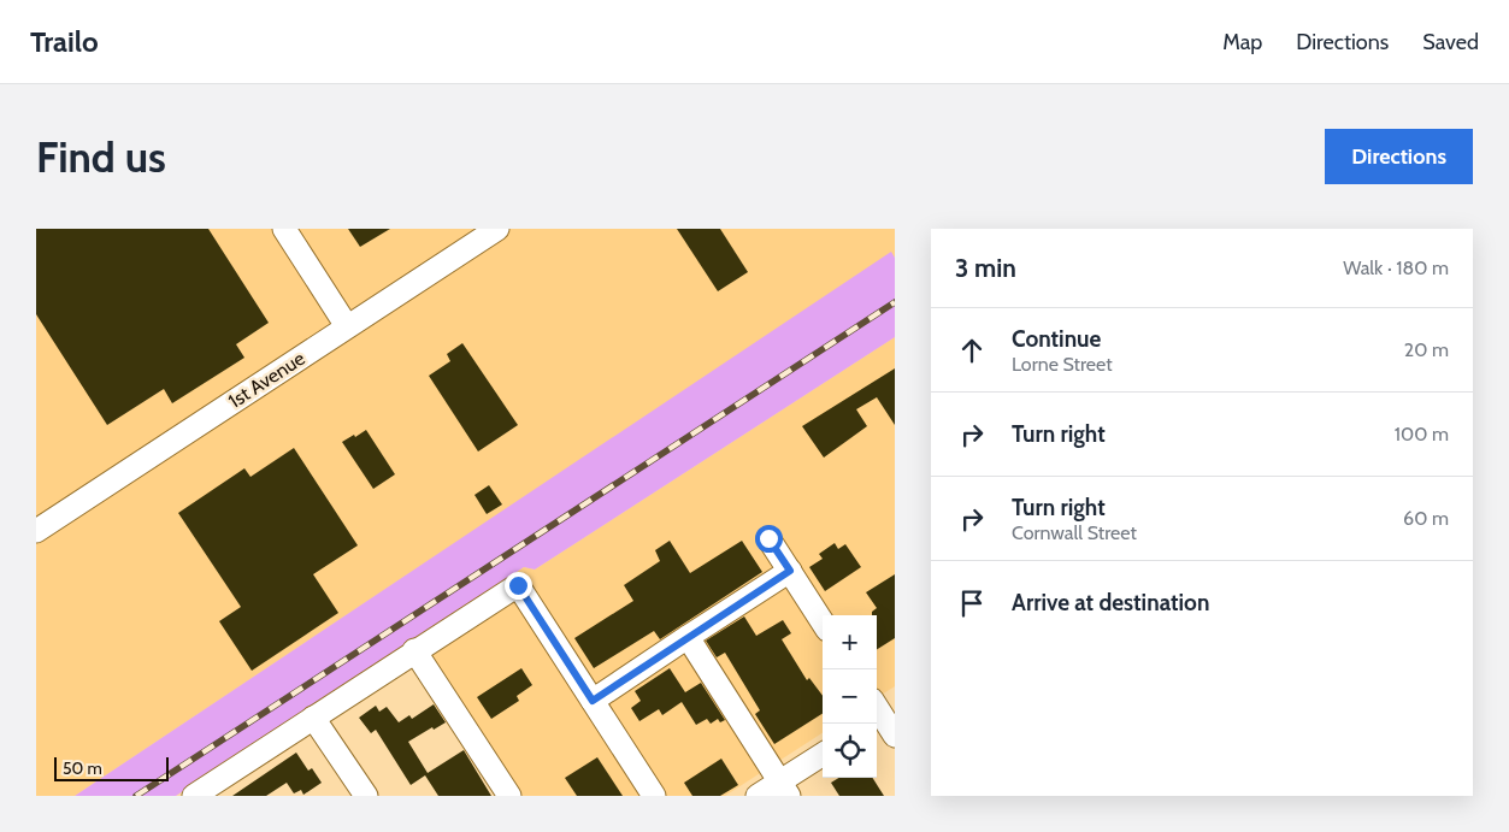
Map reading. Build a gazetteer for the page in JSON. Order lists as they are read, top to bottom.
{
  "streets": {
    "street": ["1st Avenue"]
  },
  "scale_bar": "50 m",
  "page": {
    "header": "Trailo",
    "nav": ["Map", "Directions", "Saved"],
    "buttons": "Directions",
    "title": "Find us",
    "heading": ["3 min", "Walk · 180 m"],
    "list": [
      ["Continue", "Lorne Street", "20 m"],
      ["Turn right", "100 m"],
      ["Turn right", "Cornwall Street", "60 m"],
      "Arrive at destination"
    ],
    "map_buttons": ["+", "−"],
    "scale": "50 m"
  }
}
